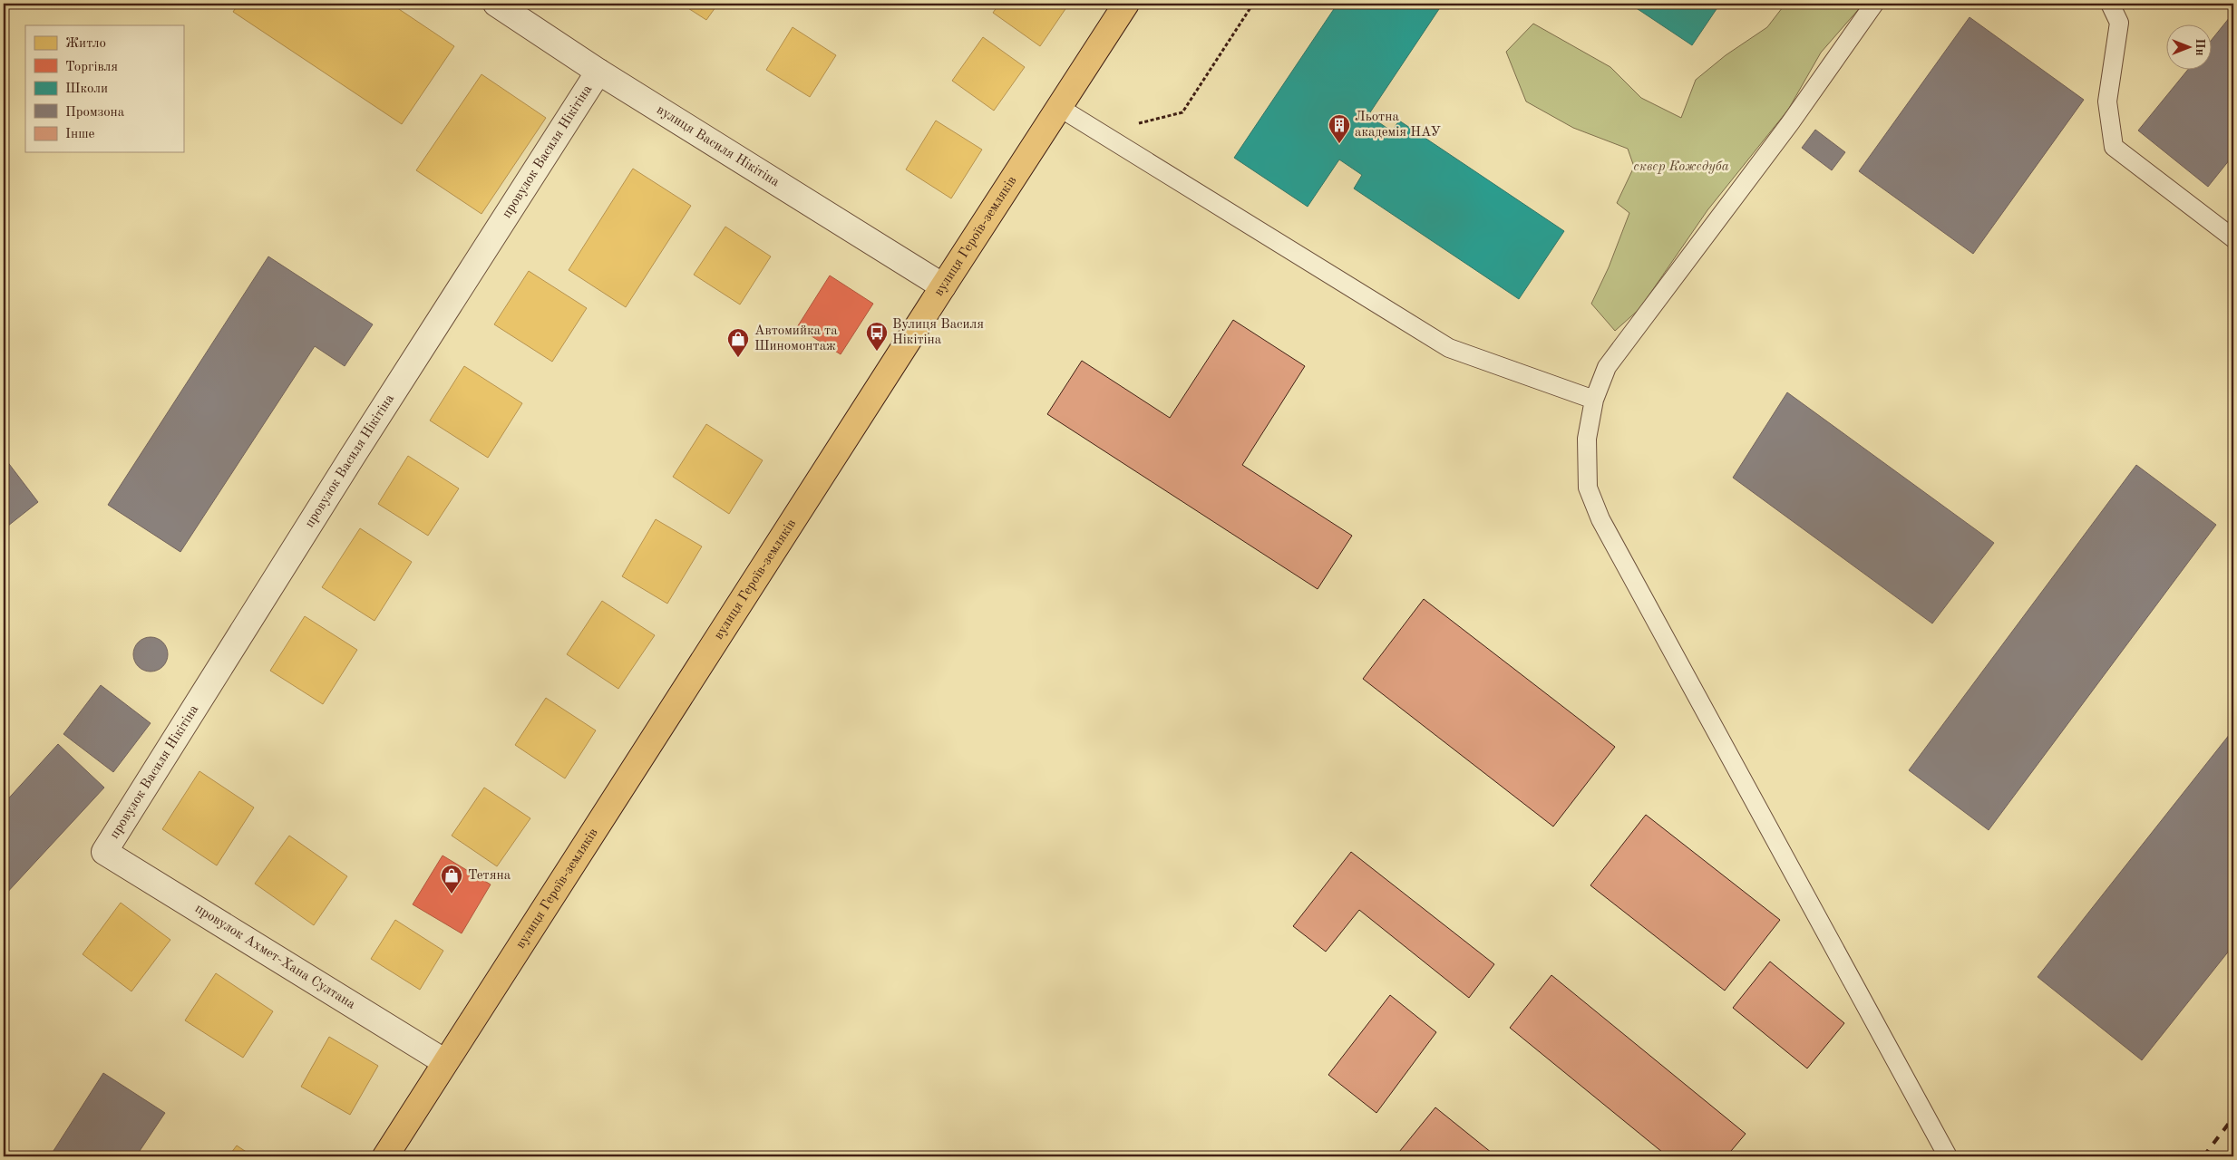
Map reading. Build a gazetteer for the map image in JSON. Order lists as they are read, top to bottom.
{
  "streets": {
    "main road": ["вулиця Героїв-земляків"],
    "street": ["вулиця Василя Нікітіна", "провулок Василя Нікітіна", "провулок Ахмет-Хана Султана"]
  },
  "crossings": [
    ["вулиця Василя Нікітіна", "провулок Василя Нікітіна"],
    ["вулиця Василя Нікітіна", "вулиця Героїв-земляків"],
    ["провулок Василя Нікітіна", "провулок Ахмет-Хана Султана"],
    ["вулиця Героїв-земляків", "провулок Ахмет-Хана Султана"]
  ],
  "parks": ["сквер Кожедуба"],
  "places": {
    "building": ["Льотна академія НАУ"],
    "bus stop": ["Вулиця Василя Нікітіна"],
    "shop": ["Автомийка та Шиномонтаж", "Тетяна"]
  },
  "legend": [
    "Житло",
    "Торгівля",
    "Школи",
    "Промзона",
    "Інше"
  ],
  "north": "right"
}
